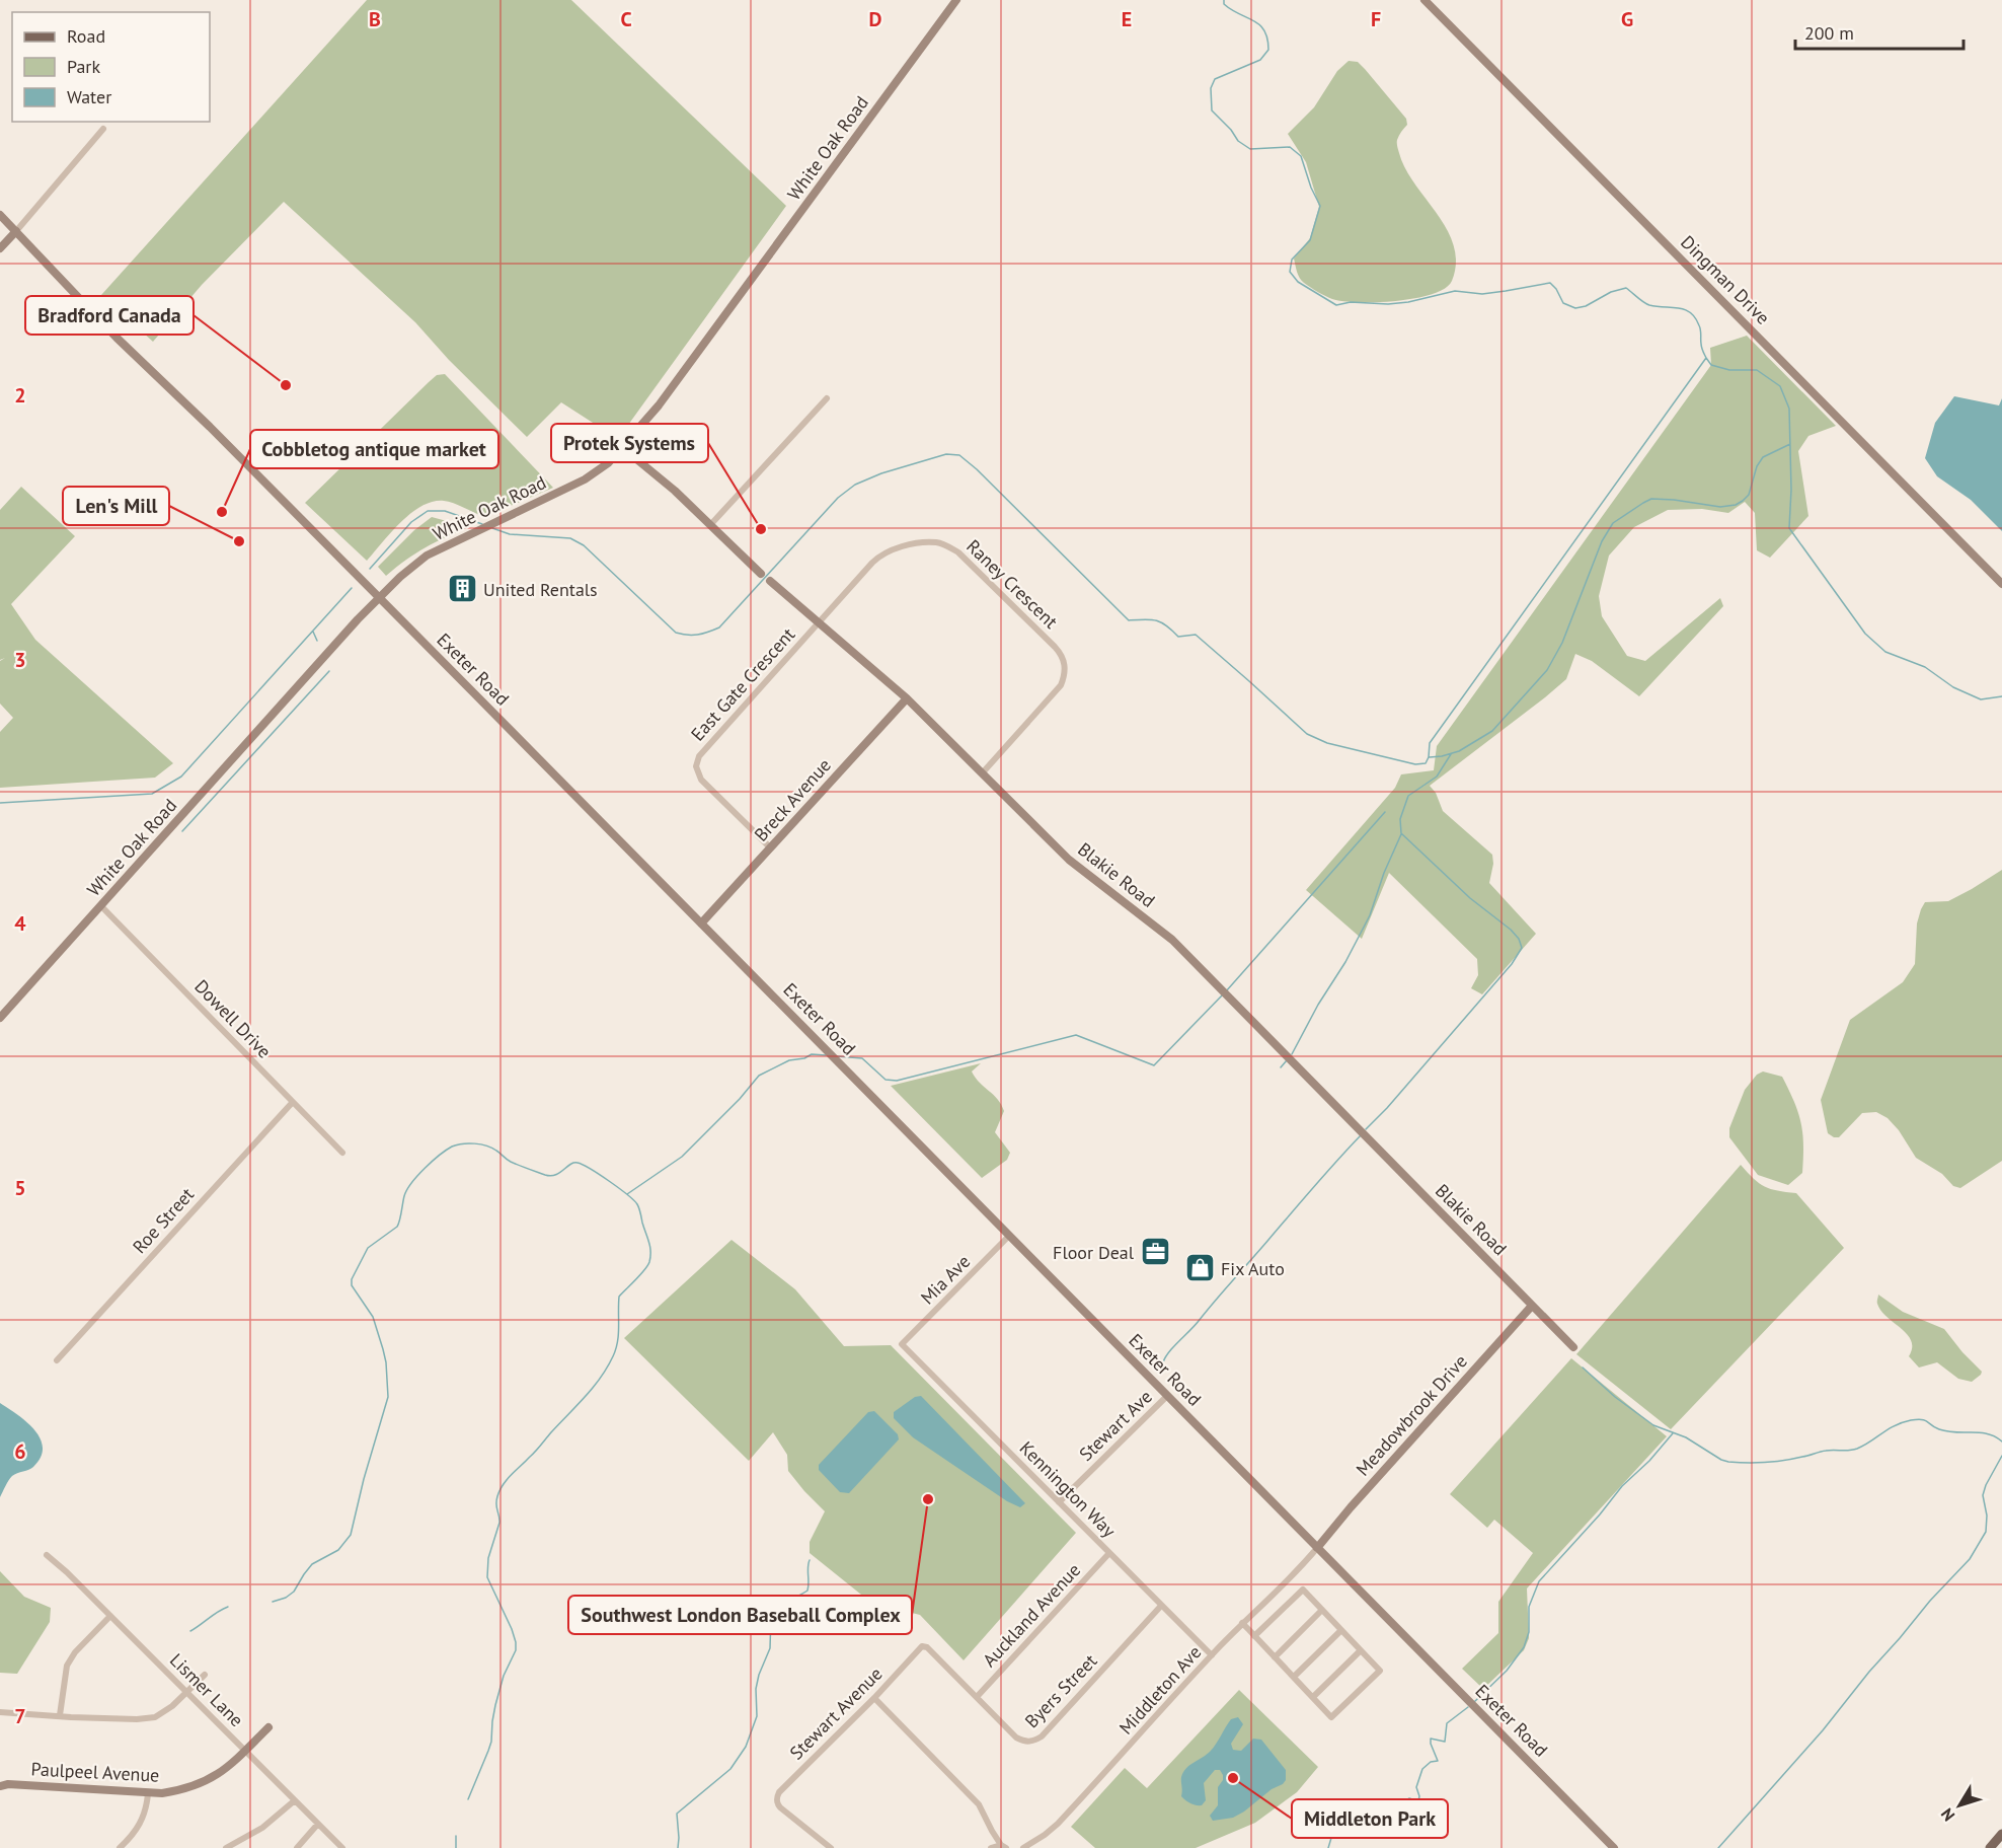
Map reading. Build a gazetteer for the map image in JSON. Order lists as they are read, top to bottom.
{
  "streets": {
    "street": [
      "White Oak Road",
      "Dingman Drive",
      "Raney Crescent",
      "Exeter Road",
      "East Gate Crescent",
      "Breck Avenue",
      "Blakie Road",
      "Dowell Drive",
      "Roe Street",
      "Mia Ave",
      "Meadowbrook Drive",
      "Stewart Ave",
      "Kennington Way",
      "Auckland Avenue",
      "Lismer Lane",
      "Middleton Ave",
      "Byers Street",
      "Stewart Avenue",
      "Paulpeel Avenue"
    ]
  },
  "crossings": [
    ["White Oak Road", "Exeter Road"],
    ["White Oak Road", "Blakie Road"],
    ["White Oak Road", "Dowell Drive"],
    ["Raney Crescent", "East Gate Crescent"],
    ["Raney Crescent", "Blakie Road"],
    ["Exeter Road", "Breck Avenue"],
    ["Exeter Road", "Mia Ave"],
    ["Exeter Road", "Meadowbrook Drive"],
    ["Exeter Road", "Stewart Ave"],
    ["Exeter Road", "Middleton Ave"],
    ["East Gate Crescent", "Breck Avenue"],
    ["East Gate Crescent", "Blakie Road"],
    ["Breck Avenue", "Blakie Road"],
    ["Blakie Road", "Meadowbrook Drive"],
    ["Dowell Drive", "Roe Street"],
    ["Mia Ave", "Kennington Way"],
    ["Meadowbrook Drive", "Middleton Ave"],
    ["Stewart Ave", "Kennington Way"],
    ["Kennington Way", "Auckland Avenue"],
    ["Kennington Way", "Middleton Ave"],
    ["Kennington Way", "Byers Street"],
    ["Auckland Avenue", "Byers Street"],
    ["Lismer Lane", "Paulpeel Avenue"],
    ["Byers Street", "Stewart Avenue"]
  ],
  "places": {
    "other": [
      "Bradford Canada",
      "Cobbletog antique market",
      "Protek Systems",
      "Len's Mill",
      "Southwest London Baseball Complex",
      "Middleton Park"
    ],
    "building": ["United Rentals"],
    "office": ["Floor Deal"],
    "shop": ["Fix Auto"]
  },
  "legend": ["Road", "Park", "Water"],
  "scale_bar": "200 m",
  "north": "bottom left",
  "grid": {
    "columns": [
      "B",
      "C",
      "D",
      "E",
      "F",
      "G"
    ],
    "rows": [
      "2",
      "3",
      "4",
      "5",
      "6",
      "7"
    ]
  }
}
